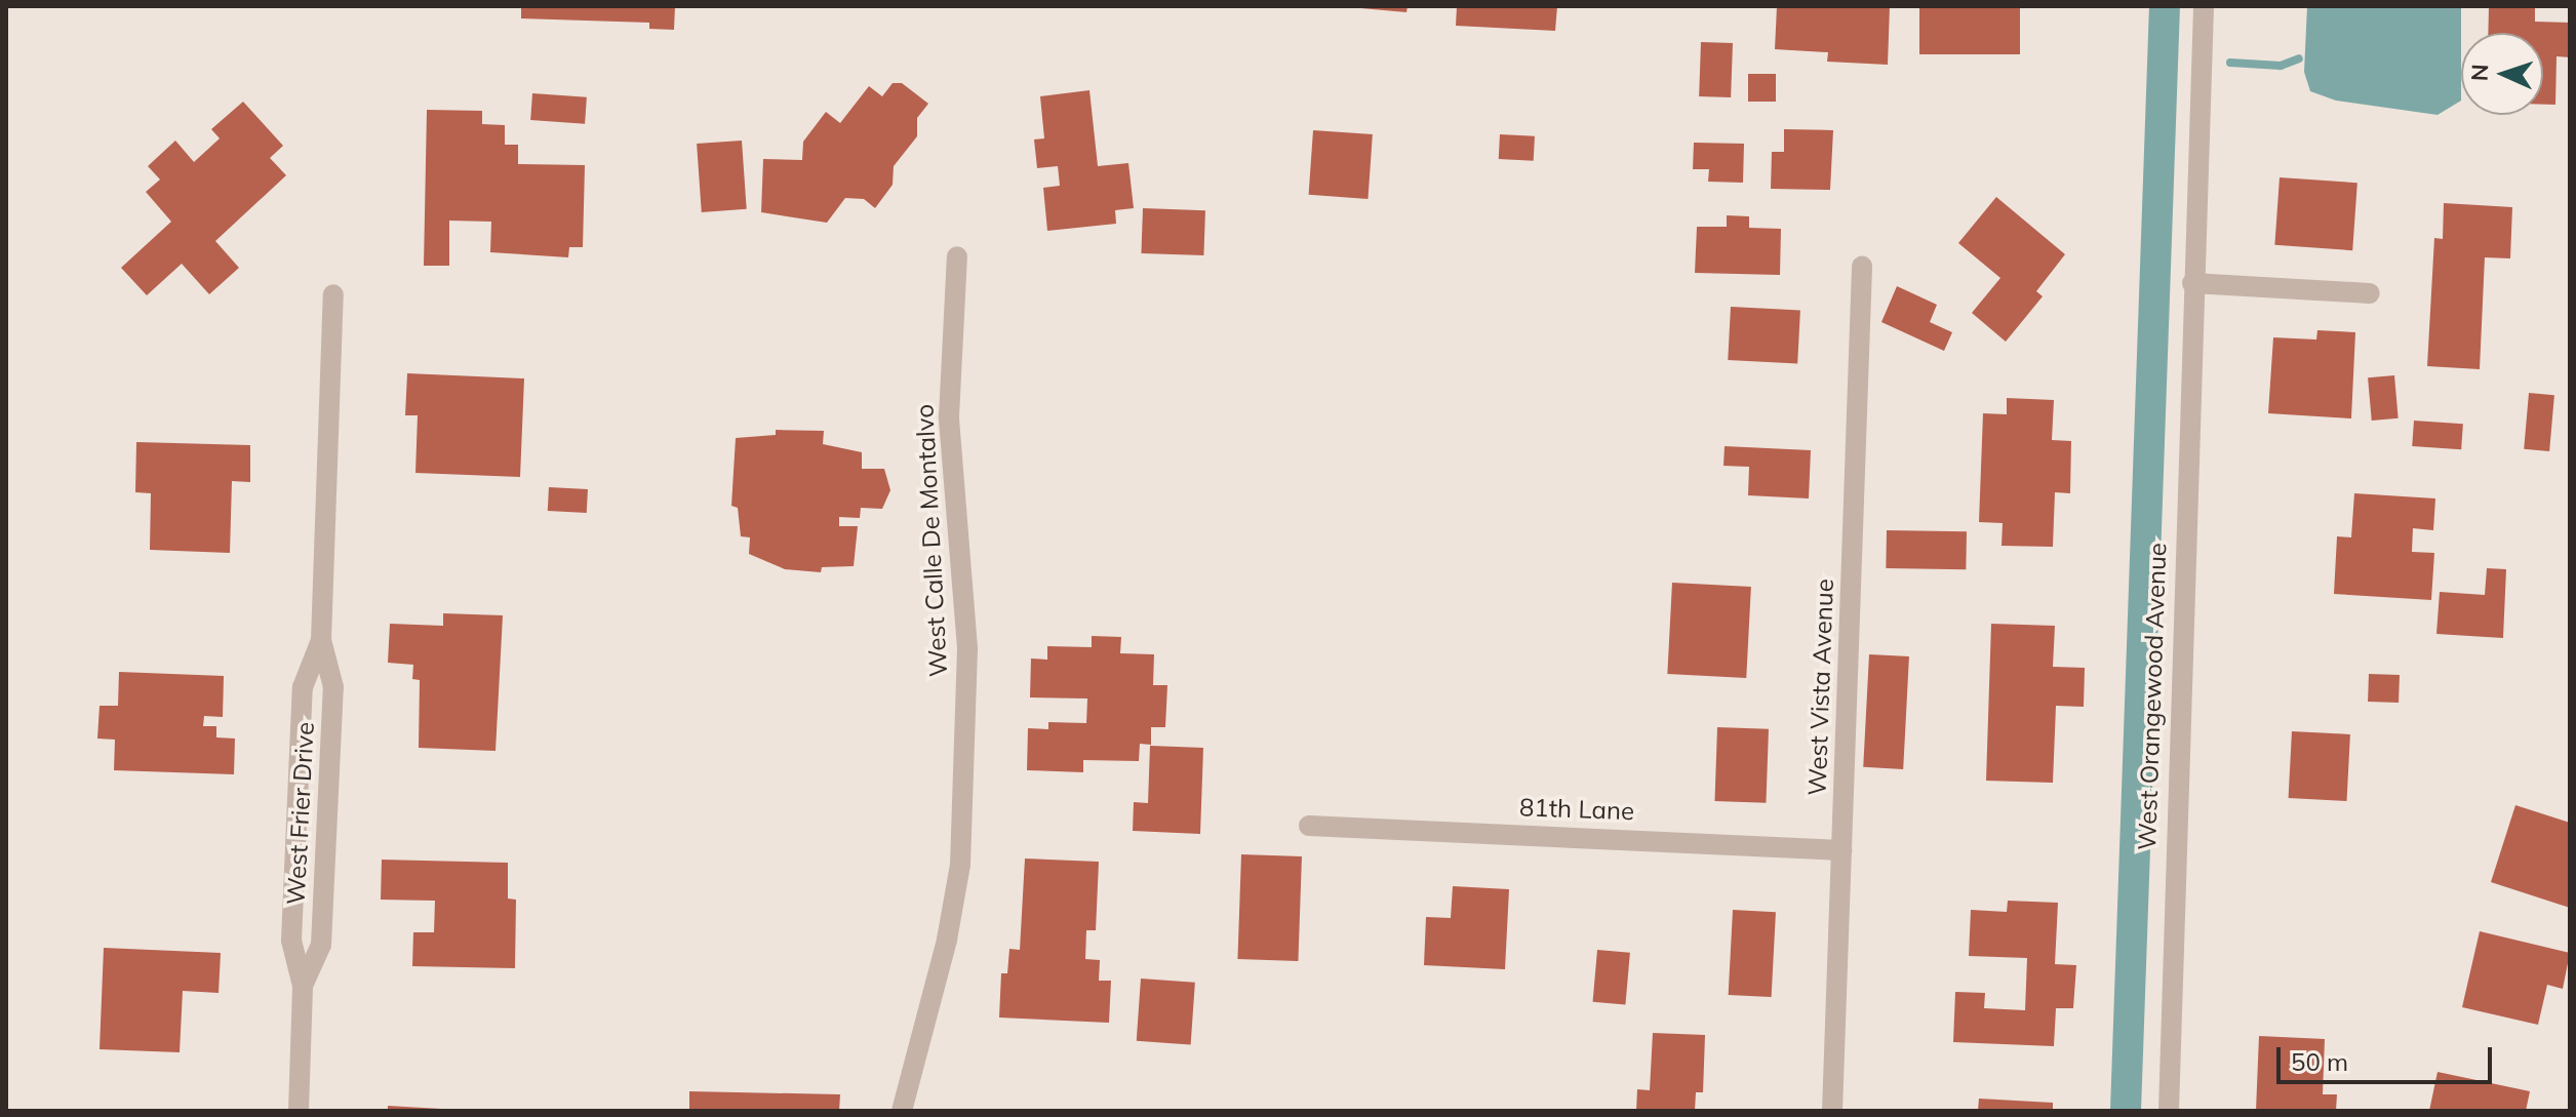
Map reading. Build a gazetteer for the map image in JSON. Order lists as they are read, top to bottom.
{
  "streets": {
    "street": [
      "West Calle De Montalvo",
      "West Vista Avenue",
      "West Orangewood Avenue",
      "81th Lane",
      "West Frier Drive"
    ]
  },
  "crossings": [
    ["West Vista Avenue", "81th Lane"]
  ],
  "scale_bar": "50 m",
  "north": "left"
}
